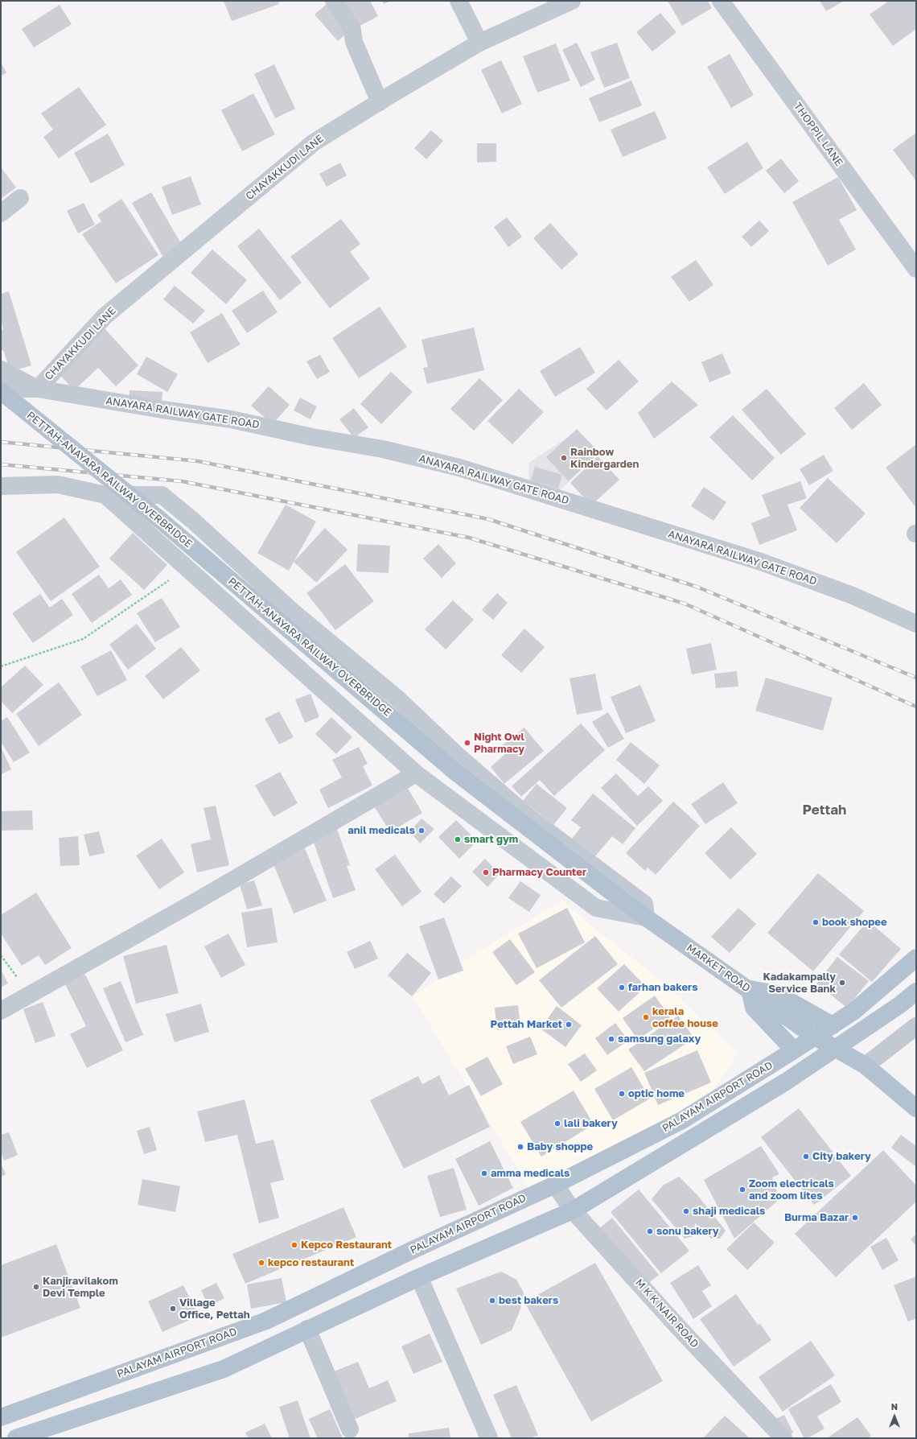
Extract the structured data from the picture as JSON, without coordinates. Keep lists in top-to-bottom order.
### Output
{
  "streets": {
    "main road": ["PETTAH-ANAYARA RAILWAY OVERBRIDGE", "MARKET ROAD", "PALAYAM AIRPORT ROAD"],
    "street": [
      "THOPPIL LANE",
      "CHAYAKKUDI LANE",
      "ANAYARA RAILWAY GATE ROAD",
      "M K K NAIR ROAD"
    ]
  },
  "crossings": [
    ["CHAYAKKUDI LANE", "ANAYARA RAILWAY GATE ROAD"],
    ["PETTAH-ANAYARA RAILWAY OVERBRIDGE", "MARKET ROAD"],
    ["MARKET ROAD", "PALAYAM AIRPORT ROAD"],
    ["PALAYAM AIRPORT ROAD", "M K K NAIR ROAD"]
  ],
  "districts": ["Pettah"],
  "places": [
    "Rainbow Kindergarden",
    "Night Owl Pharmacy",
    "anil medicals",
    "smart gym",
    "Pharmacy Counter",
    "book shopee",
    "Kadakampally Service Bank",
    "farhan bakers",
    "kerala coffee house",
    "Pettah Market",
    "samsung galaxy",
    "optic home",
    "lali bakery",
    "Baby shoppe",
    "City bakery",
    "amma medicals",
    "Zoom electricals and zoom lites",
    "shaji medicals",
    "Burma Bazar",
    "sonu bakery",
    "Kepco Restaurant",
    "kepco restaurant",
    "Kanjiravilakom Devi Temple",
    "best bakers",
    "Village Office, Pettah"
  ],
  "north": "top"
}
